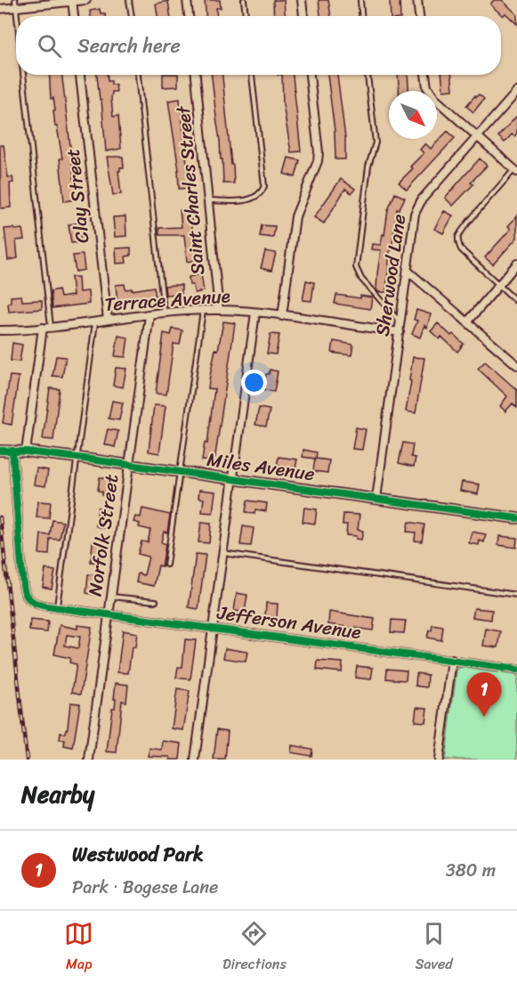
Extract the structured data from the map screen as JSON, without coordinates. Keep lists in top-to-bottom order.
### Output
{
  "streets": {
    "street": [
      "Saint Charles Street",
      "Clay Street",
      "Sherwood Lane",
      "Terrace Avenue",
      "Miles Avenue",
      "Norfolk Street",
      "Jefferson Avenue"
    ]
  },
  "crossings": [
    ["Saint Charles Street", "Terrace Avenue"],
    ["Clay Street", "Terrace Avenue"],
    ["Sherwood Lane", "Terrace Avenue"],
    ["Sherwood Lane", "Miles Avenue"],
    ["Terrace Avenue", "Norfolk Street"],
    ["Miles Avenue", "Norfolk Street"],
    ["Miles Avenue", "Jefferson Avenue"],
    ["Norfolk Street", "Jefferson Avenue"]
  ],
  "north": "bottom right",
  "page": {
    "search": "Search here",
    "pins": "1",
    "heading": "Nearby",
    "list": [
      {
        "mark": "1",
        "name": "Westwood Park",
        "note": "Park · Bogese Lane",
        "value": "380 m"
      }
    ],
    "nav": ["Map", "Directions", "Saved"]
  }
}
